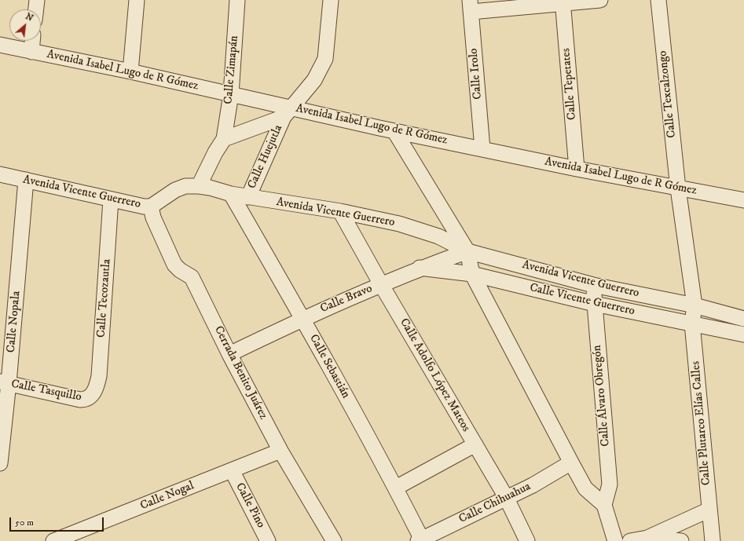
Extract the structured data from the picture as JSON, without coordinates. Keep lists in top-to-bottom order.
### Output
{
  "streets": {
    "street": [
      "Calle Zimapán",
      "Avenida Isabel Lugo de R Gómez",
      "Calle Irolo",
      "Calle Tepetates",
      "Calle Texcalzongo",
      "Calle Huejutla",
      "Avenida Vicente Guerrero",
      "Calle Tecozautla",
      "Calle Bravo",
      "Calle Vicente Guerrero",
      "Calle Nopala",
      "Calle Sebastián",
      "Cerrada Benito Juárez",
      "Calle Adolfo López Mateos",
      "Calle Tasquillo",
      "Calle Álvaro Obregón",
      "Calle Plutarco Elías Calles",
      "Calle Nogal",
      "Calle Chihuahua",
      "Calle Pino"
    ]
  },
  "crossings": [
    ["Calle Zimapán", "Avenida Isabel Lugo de R Gómez"],
    ["Calle Zimapán", "Calle Huejutla"],
    ["Avenida Isabel Lugo de R Gómez", "Calle Irolo"],
    ["Avenida Isabel Lugo de R Gómez", "Calle Tepetates"],
    ["Avenida Isabel Lugo de R Gómez", "Calle Texcalzongo"],
    ["Avenida Isabel Lugo de R Gómez", "Calle Huejutla"],
    ["Calle Texcalzongo", "Avenida Vicente Guerrero"],
    ["Calle Texcalzongo", "Calle Plutarco Elías Calles"],
    ["Calle Huejutla", "Avenida Vicente Guerrero"],
    ["Avenida Vicente Guerrero", "Calle Tecozautla"],
    ["Avenida Vicente Guerrero", "Calle Bravo"],
    ["Avenida Vicente Guerrero", "Calle Nopala"],
    ["Avenida Vicente Guerrero", "Calle Sebastián"],
    ["Avenida Vicente Guerrero", "Cerrada Benito Juárez"],
    ["Avenida Vicente Guerrero", "Calle Adolfo López Mateos"],
    ["Avenida Vicente Guerrero", "Calle Álvaro Obregón"],
    ["Avenida Vicente Guerrero", "Calle Plutarco Elías Calles"],
    ["Calle Tecozautla", "Calle Tasquillo"],
    ["Calle Bravo", "Calle Vicente Guerrero"],
    ["Calle Bravo", "Calle Sebastián"],
    ["Calle Bravo", "Cerrada Benito Juárez"],
    ["Calle Bravo", "Calle Adolfo López Mateos"],
    ["Calle Vicente Guerrero", "Calle Álvaro Obregón"],
    ["Calle Vicente Guerrero", "Calle Plutarco Elías Calles"],
    ["Calle Nopala", "Calle Tasquillo"],
    ["Calle Sebastián", "Calle Chihuahua"],
    ["Cerrada Benito Juárez", "Calle Nogal"],
    ["Calle Adolfo López Mateos", "Calle Chihuahua"],
    ["Calle Nogal", "Calle Pino"]
  ],
  "scale_bar": "50 m",
  "north": "top right"
}
